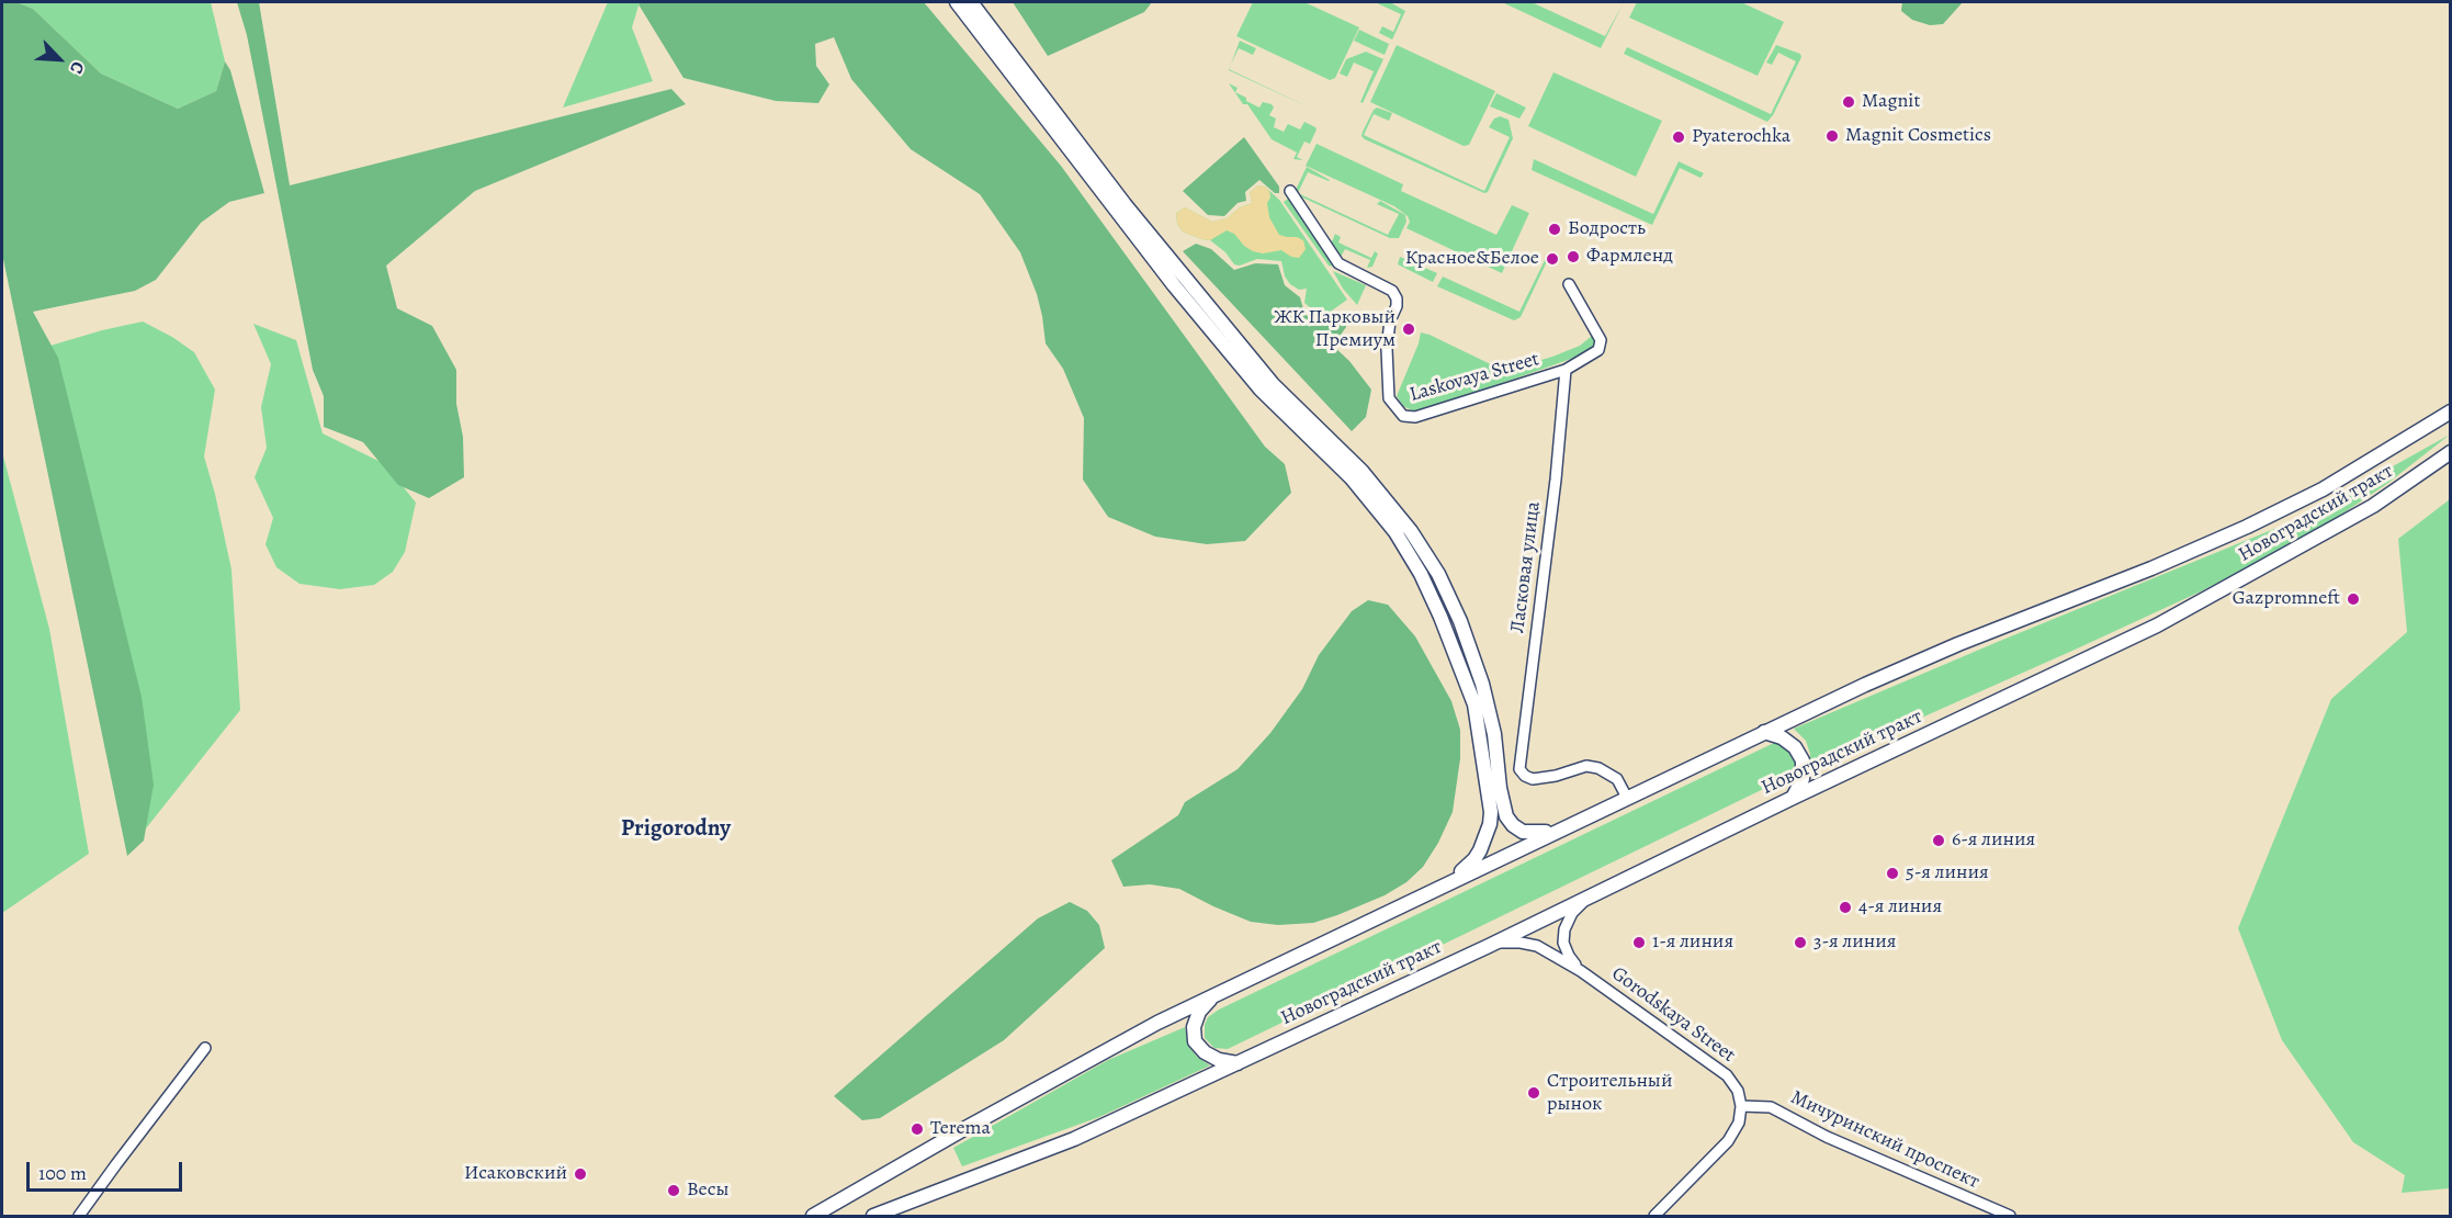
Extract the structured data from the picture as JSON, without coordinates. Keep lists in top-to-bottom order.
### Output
{
  "streets": {
    "main road": ["Новоградский тракт"],
    "street": [
      "Laskovaya Street",
      "Ласковая улица",
      "Gorodskaya Street",
      "Мичуринский проспект"
    ]
  },
  "crossings": [
    ["Laskovaya Street", "Ласковая улица"],
    ["Gorodskaya Street", "Мичуринский проспект"]
  ],
  "districts": ["Prigorodny"],
  "places": [
    "Magnit",
    "Magnit Cosmetics",
    "Pyaterochka",
    "Бодрость",
    "Фармленд",
    "Красное&Белое",
    "ЖК Парковый Премиум",
    "Gazpromneft",
    "6-я линия",
    "5-я линия",
    "4-я линия",
    "1-я линия",
    "3-я линия",
    "Строительный рынок",
    "Terema",
    "Исаковский",
    "Весы"
  ],
  "scale_bar": "100 m",
  "north": "bottom right"
}
